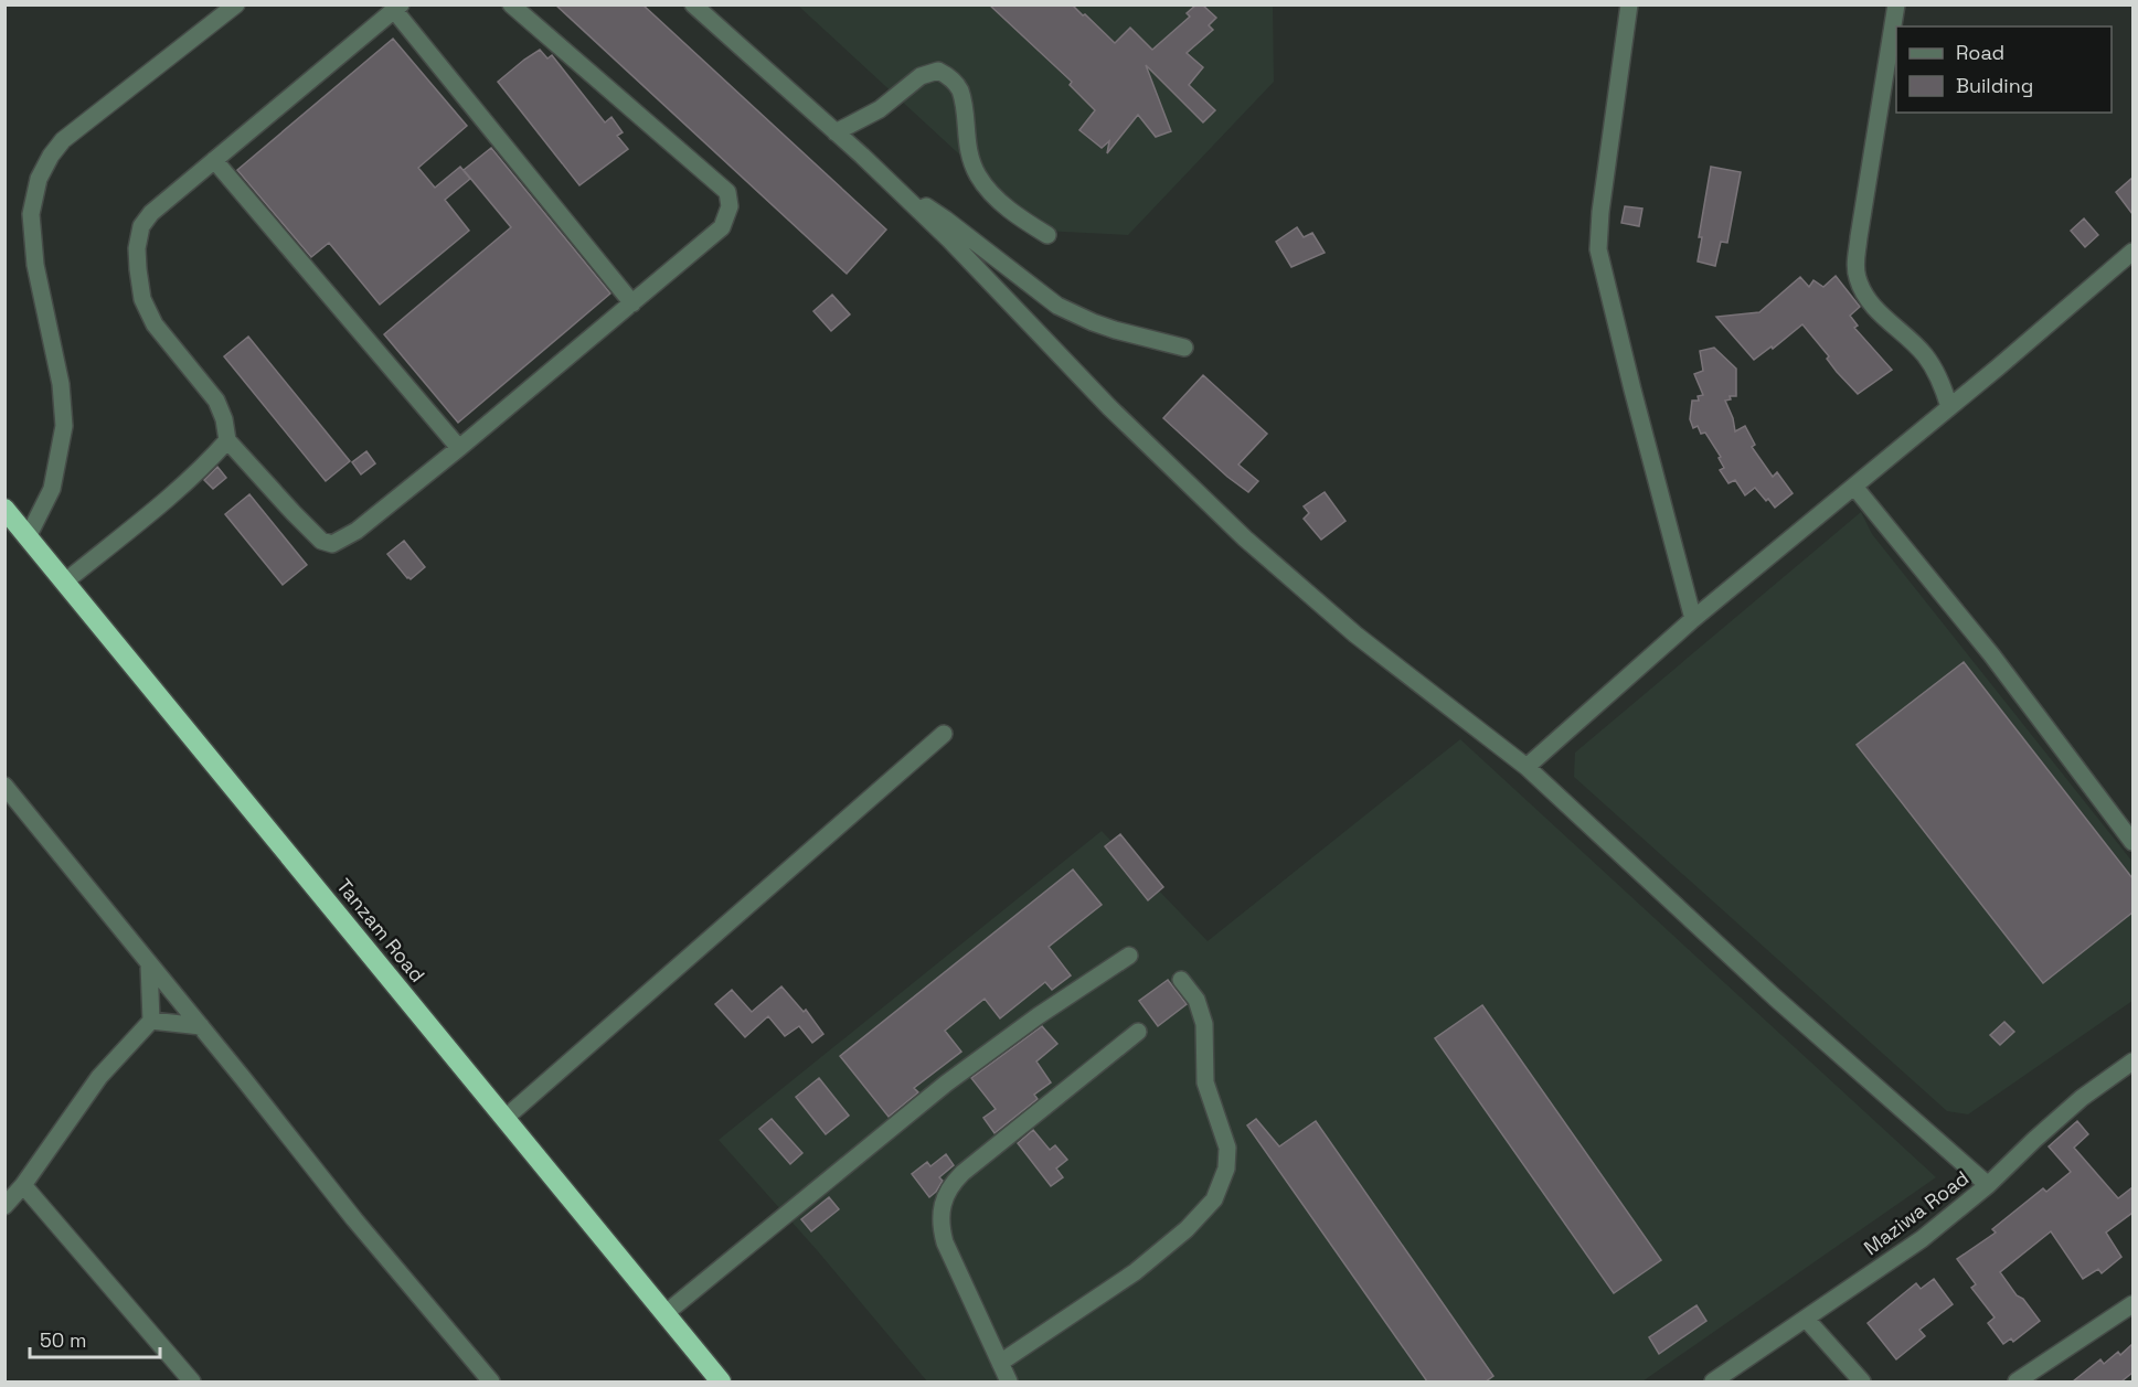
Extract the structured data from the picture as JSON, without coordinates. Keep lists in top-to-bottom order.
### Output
{
  "streets": {
    "highway": ["Tanzam Road"],
    "street": ["Maziwa Road"]
  },
  "legend": ["Road", "Building"],
  "scale_bar": "50 m"
}
